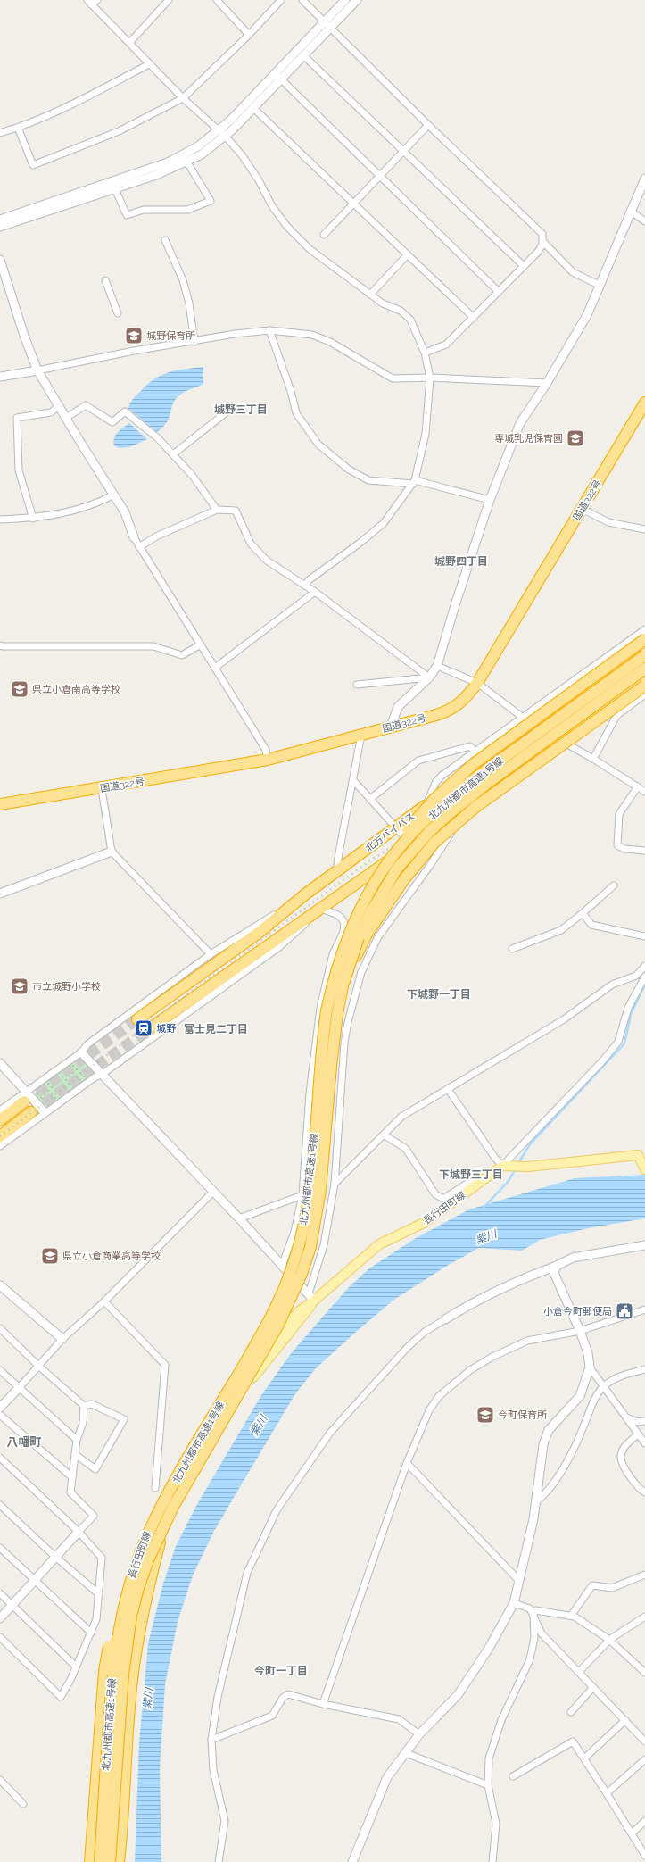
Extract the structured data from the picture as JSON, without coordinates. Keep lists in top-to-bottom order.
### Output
{
  "streets": {
    "highway": ["国道322号", "北九州都市高速1号線", "北方バイパス"],
    "main road": ["長行田町線"]
  },
  "crossings": [
    ["北九州都市高速1号線", "長行田町線"]
  ],
  "districts": [
    "城野三丁目",
    "城野四丁目",
    "下城野一丁目",
    "富士見二丁目",
    "下城野三丁目",
    "八幡町",
    "今町一丁目"
  ],
  "water": ["紫川"],
  "places": {
    "school or university": [
      "城野保育所",
      "専城乳児保育園",
      "県立小倉南高等学校",
      "市立城野小学校",
      "県立小倉商業高等学校",
      "今町保育所"
    ],
    "station": ["城野"],
    "public building": ["小倉今町郵便局"]
  }
}
